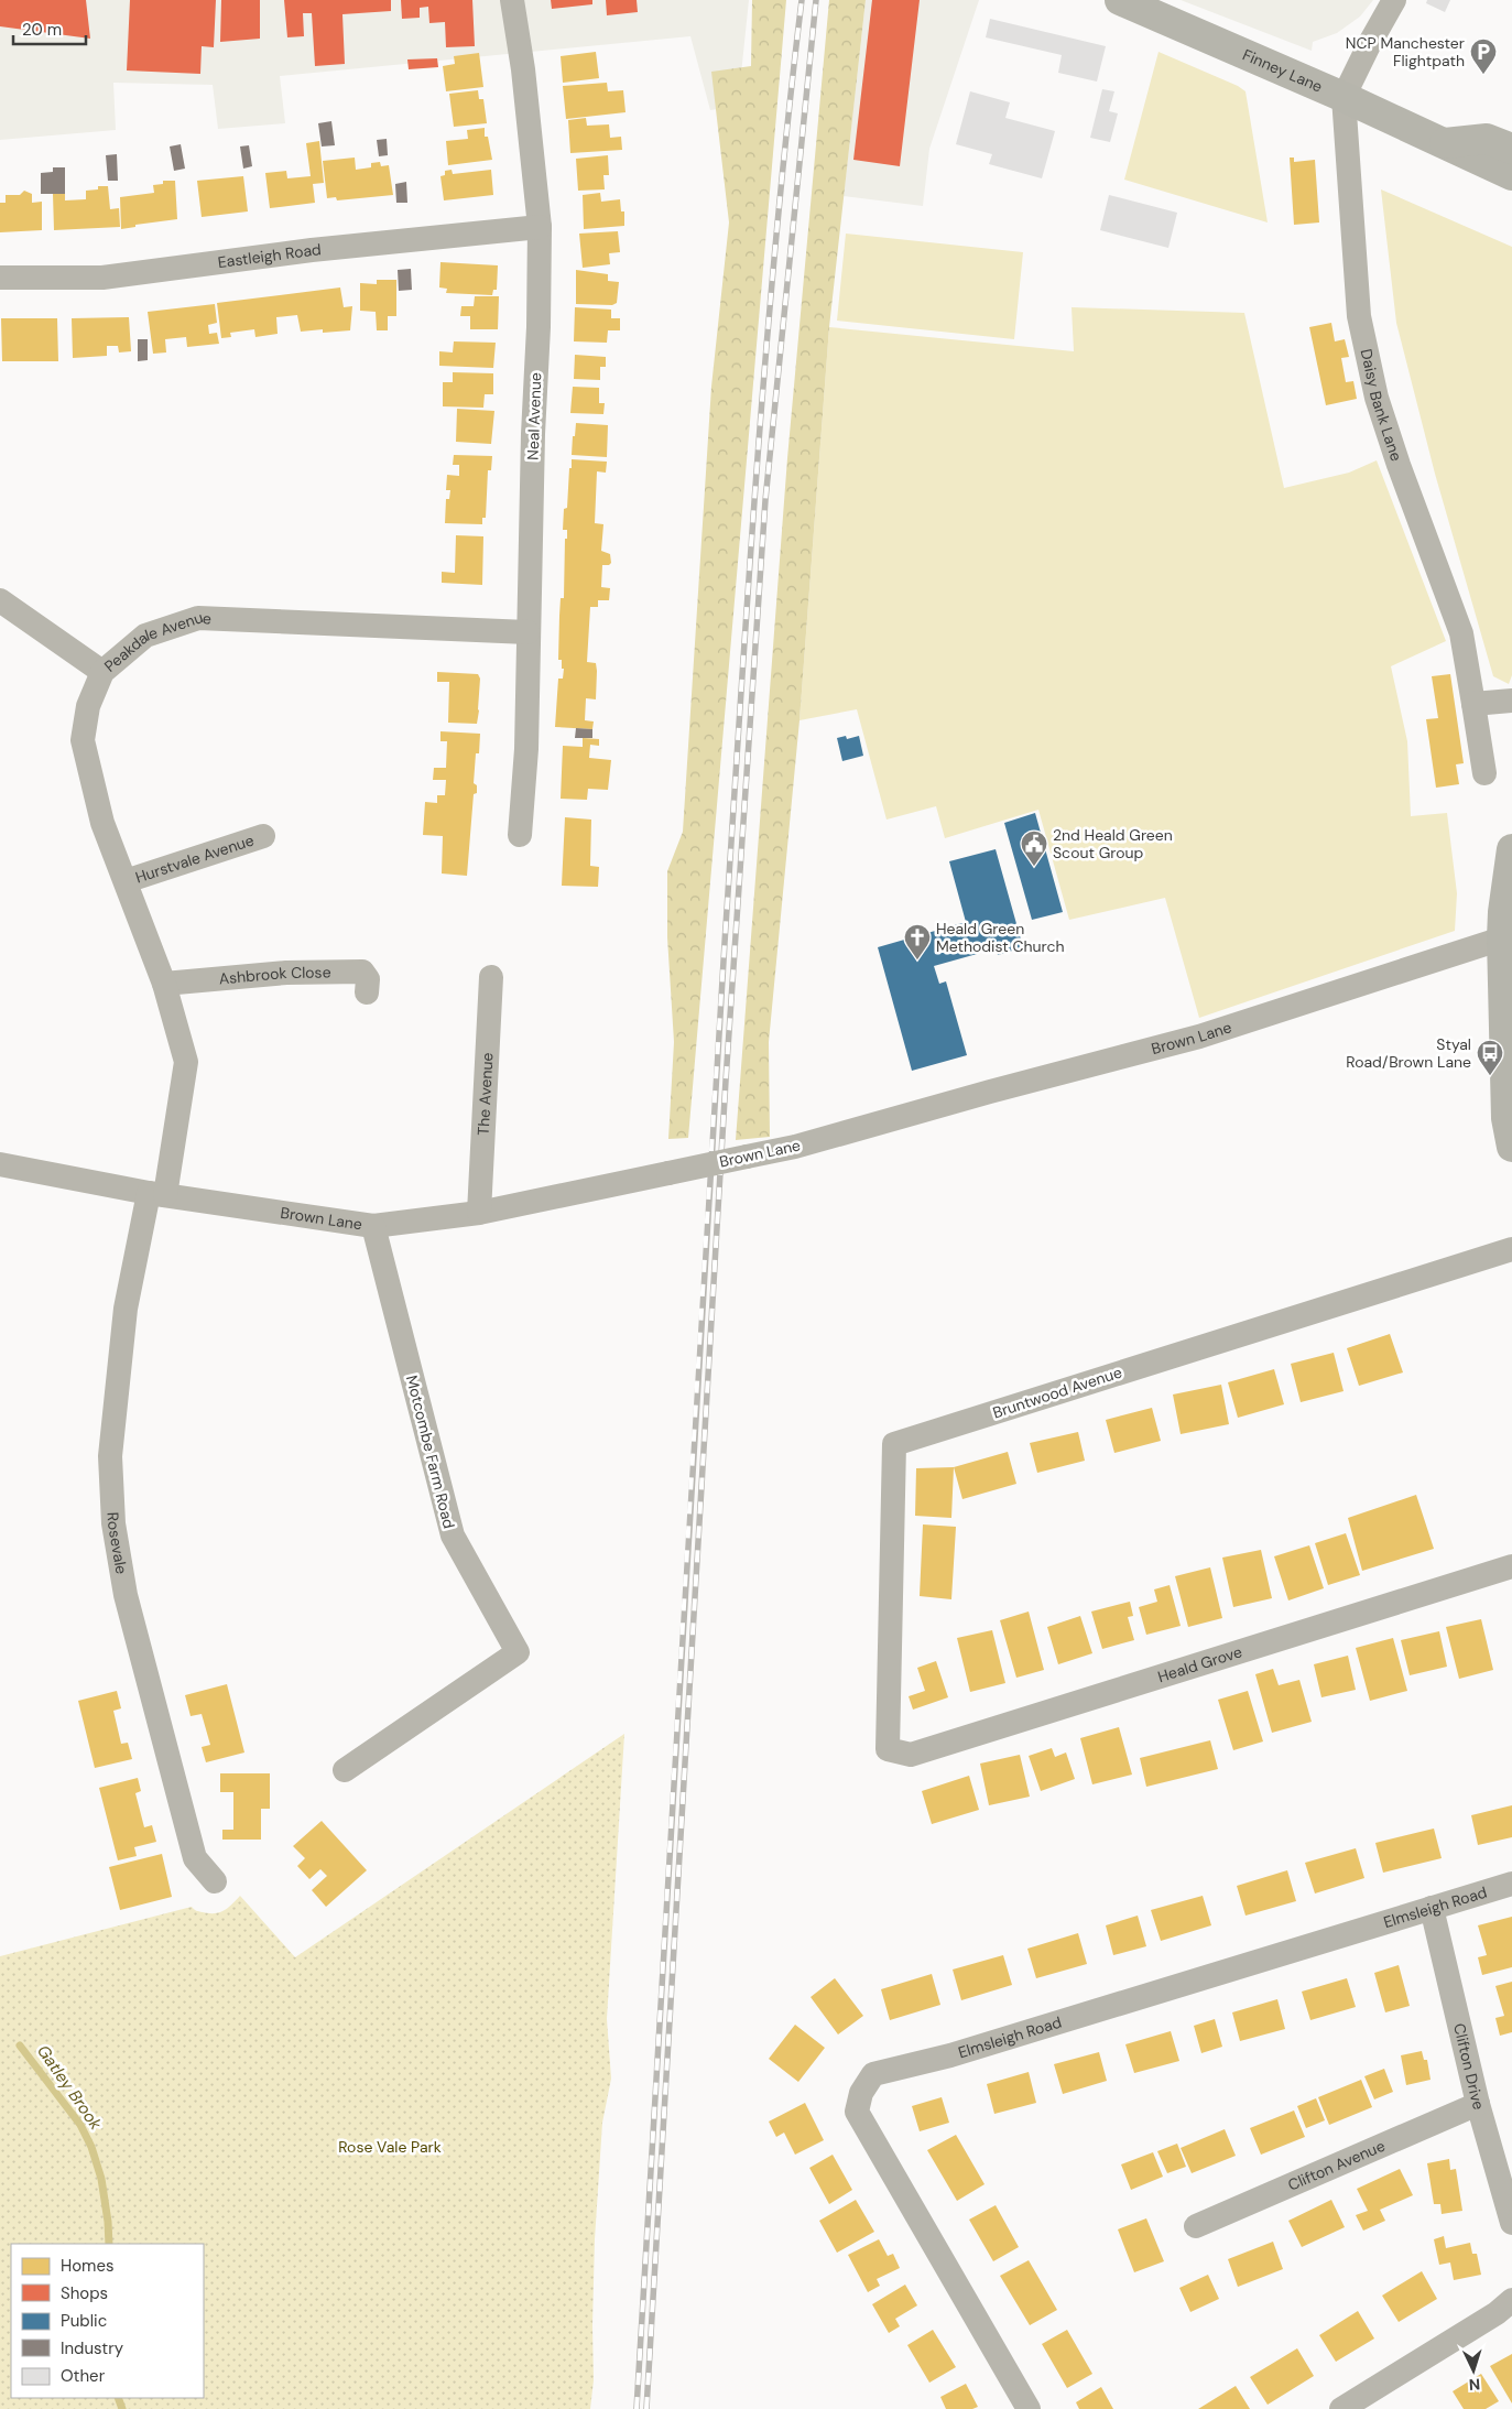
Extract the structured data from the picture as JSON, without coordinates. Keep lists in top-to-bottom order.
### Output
{
  "streets": {
    "street": [
      "Finney Lane",
      "Eastleigh Road",
      "Daisy Bank Lane",
      "Neal Avenue",
      "Peakdale Avenue",
      "Hurstvale Avenue",
      "Ashbrook Close",
      "Brown Lane",
      "The Avenue",
      "Bruntwood Avenue",
      "Motcombe Farm Road",
      "Rosevale",
      "Heald Grove",
      "Elmsleigh Road",
      "Clifton Drive",
      "Clifton Avenue"
    ]
  },
  "crossings": [
    ["Finney Lane", "Daisy Bank Lane"],
    ["Eastleigh Road", "Neal Avenue"],
    ["Neal Avenue", "Peakdale Avenue"],
    ["Peakdale Avenue", "Hurstvale Avenue"],
    ["Peakdale Avenue", "Ashbrook Close"],
    ["Peakdale Avenue", "Brown Lane"],
    ["Peakdale Avenue", "Rosevale"],
    ["Brown Lane", "The Avenue"],
    ["Brown Lane", "Motcombe Farm Road"],
    ["Brown Lane", "Rosevale"],
    ["Bruntwood Avenue", "Heald Grove"],
    ["Elmsleigh Road", "Clifton Drive"],
    ["Clifton Drive", "Clifton Avenue"]
  ],
  "water": ["Gatley Brook"],
  "parks": ["Rose Vale Park"],
  "places": {
    "parking": ["NCP Manchester Flightpath"],
    "public building": ["2nd Heald Green Scout Group"],
    "church": ["Heald Green Methodist Church"],
    "bus stop": ["Styal Road/Brown Lane"]
  },
  "legend": [
    "Homes",
    "Shops",
    "Public",
    "Industry",
    "Other"
  ],
  "scale_bar": "20 m",
  "north": "bottom"
}
